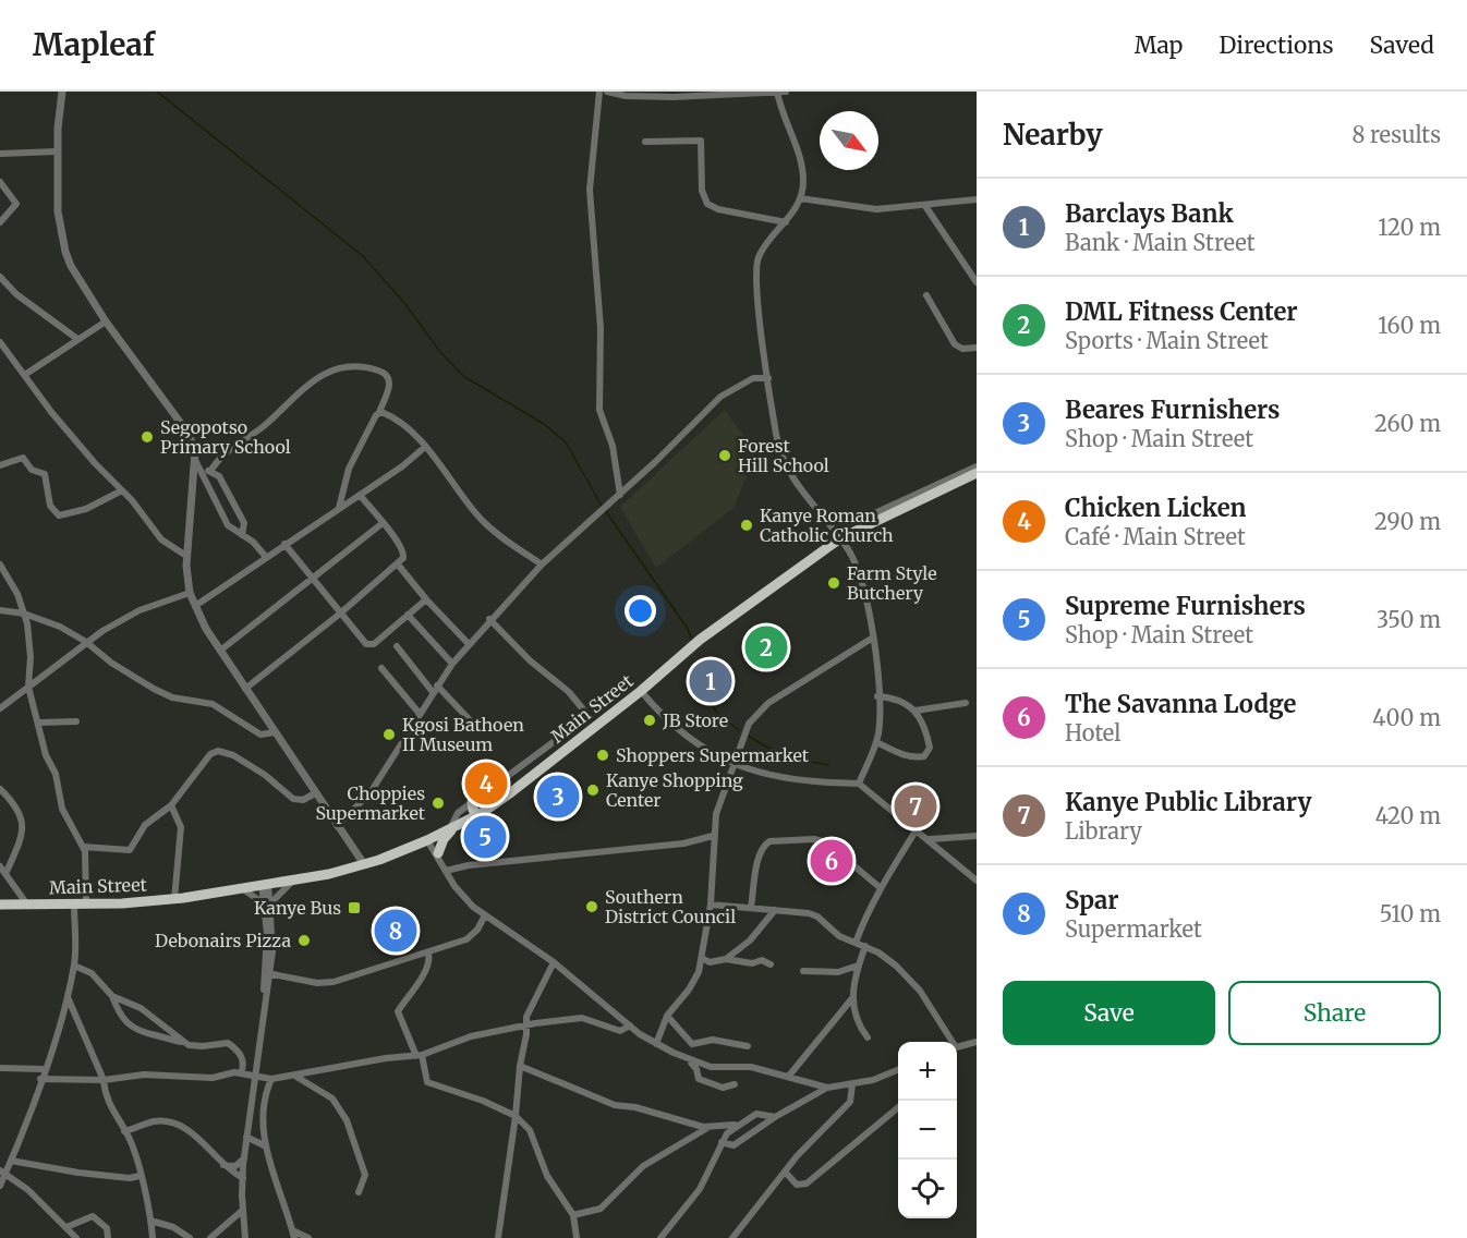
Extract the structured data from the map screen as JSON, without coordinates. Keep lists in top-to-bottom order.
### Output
{
  "streets": {
    "highway": ["Main Street"]
  },
  "places": {
    "other": [
      "Segopotso Primary School",
      "Forest Hill School",
      "Kanye Roman Catholic Church",
      "Farm Style Butchery",
      "JB Store",
      "Kgosi Bathoen II Museum",
      "Shoppers Supermarket",
      "Kanye Shopping Center",
      "Choppies Supermarket",
      "Southern District Council",
      "Debonairs Pizza"
    ],
    "transit": ["Kanye Bus"]
  },
  "north": "bottom right",
  "page": {
    "header": "Mapleaf",
    "nav": ["Map", "Directions", "Saved"],
    "heading": ["Nearby", "8 results"],
    "list": [
      {
        "mark": "1",
        "name": "Barclays Bank",
        "note": "Bank · Main Street",
        "value": "120 m"
      },
      {
        "mark": "2",
        "name": "DML Fitness Center",
        "note": "Sports · Main Street",
        "value": "160 m"
      },
      {
        "mark": "3",
        "name": "Beares Furnishers",
        "note": "Shop · Main Street",
        "value": "260 m"
      },
      {
        "mark": "4",
        "name": "Chicken Licken",
        "note": "Café · Main Street",
        "value": "290 m"
      },
      {
        "mark": "5",
        "name": "Supreme Furnishers",
        "note": "Shop · Main Street",
        "value": "350 m"
      },
      {
        "mark": "6",
        "name": "The Savanna Lodge",
        "note": "Hotel",
        "value": "400 m"
      },
      {
        "mark": "7",
        "name": "Kanye Public Library",
        "note": "Library",
        "value": "420 m"
      },
      {
        "mark": "8",
        "name": "Spar",
        "note": "Supermarket",
        "value": "510 m"
      }
    ],
    "pins": [
      "2",
      "1",
      "4",
      "3",
      "7",
      "5",
      "6",
      "8"
    ],
    "buttons": ["Save", "Share"],
    "map_buttons": ["+", "−"]
  }
}
